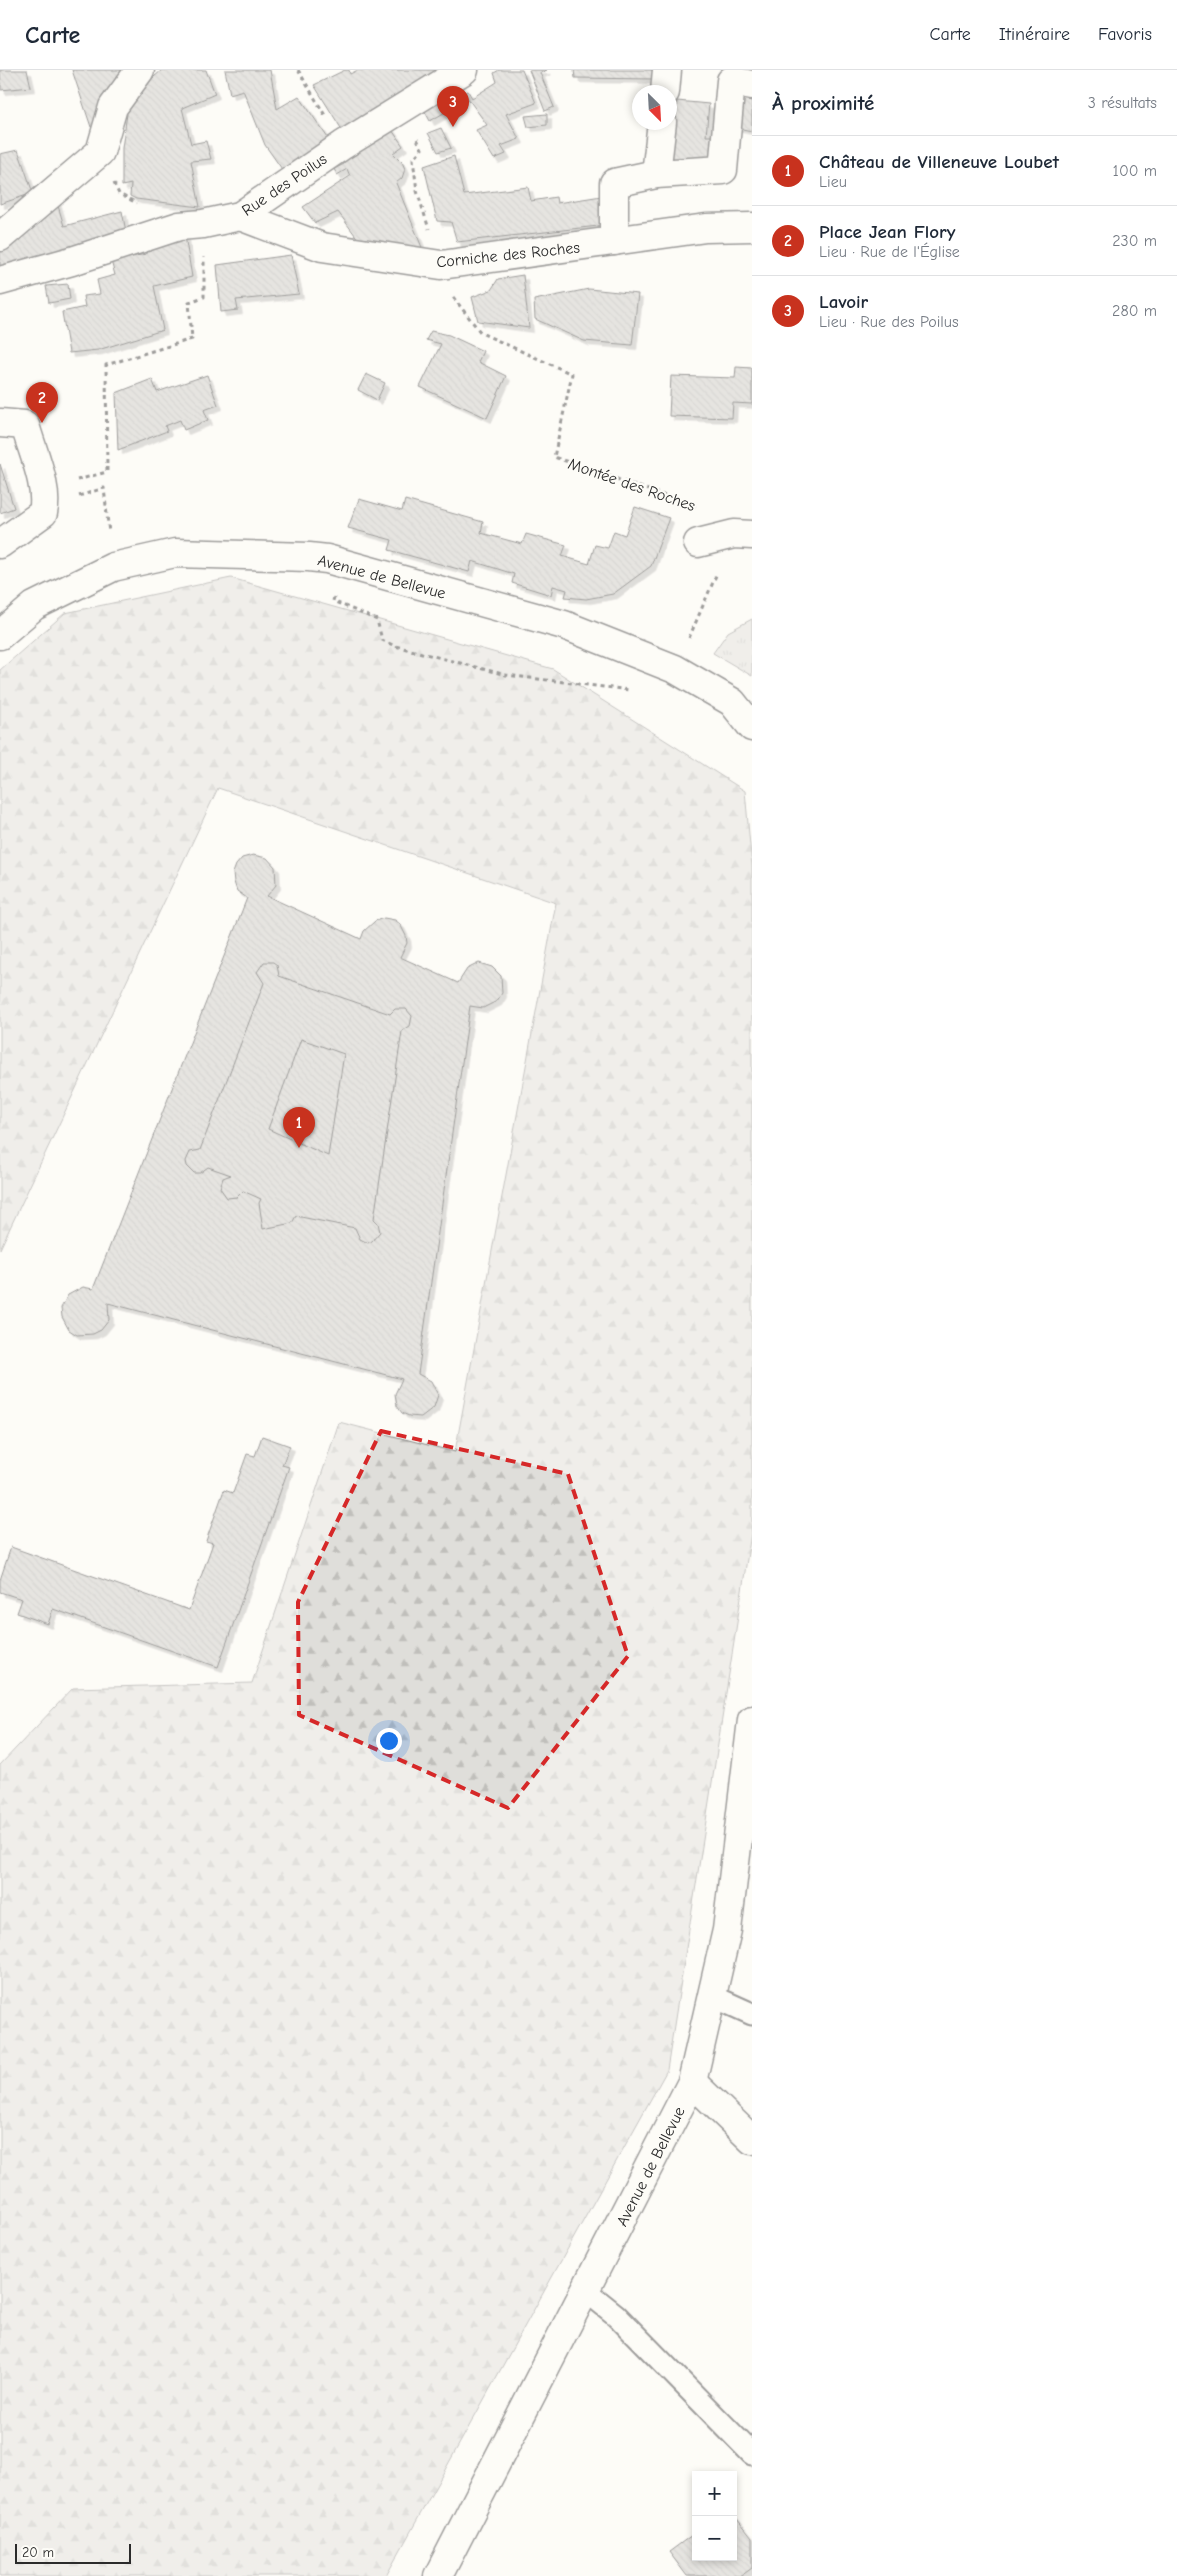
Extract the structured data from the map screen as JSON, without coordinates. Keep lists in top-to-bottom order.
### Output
{
  "streets": {
    "street": ["Rue des Poilus", "Corniche des Roches", "Avenue de Bellevue"],
    "path": ["Montée des Roches"]
  },
  "crossings": [
    ["Rue des Poilus", "Corniche des Roches"],
    ["Corniche des Roches", "Montée des Roches"]
  ],
  "scale_bar": "20 m",
  "north": "bottom right",
  "page": {
    "header": "Carte",
    "nav": ["Carte", "Itinéraire", "Favoris"],
    "heading": ["À proximité", "3 résultats"],
    "pins": ["3", "2", "1"],
    "list": [
      {
        "mark": "1",
        "name": "Château de Villeneuve Loubet",
        "note": "Lieu",
        "value": "100 m"
      },
      {
        "mark": "2",
        "name": "Place Jean Flory",
        "note": "Lieu · Rue de l'Église",
        "value": "230 m"
      },
      {
        "mark": "3",
        "name": "Lavoir",
        "note": "Lieu · Rue des Poilus",
        "value": "280 m"
      }
    ],
    "map_buttons": ["+", "−"],
    "scale": "20 m"
  }
}
